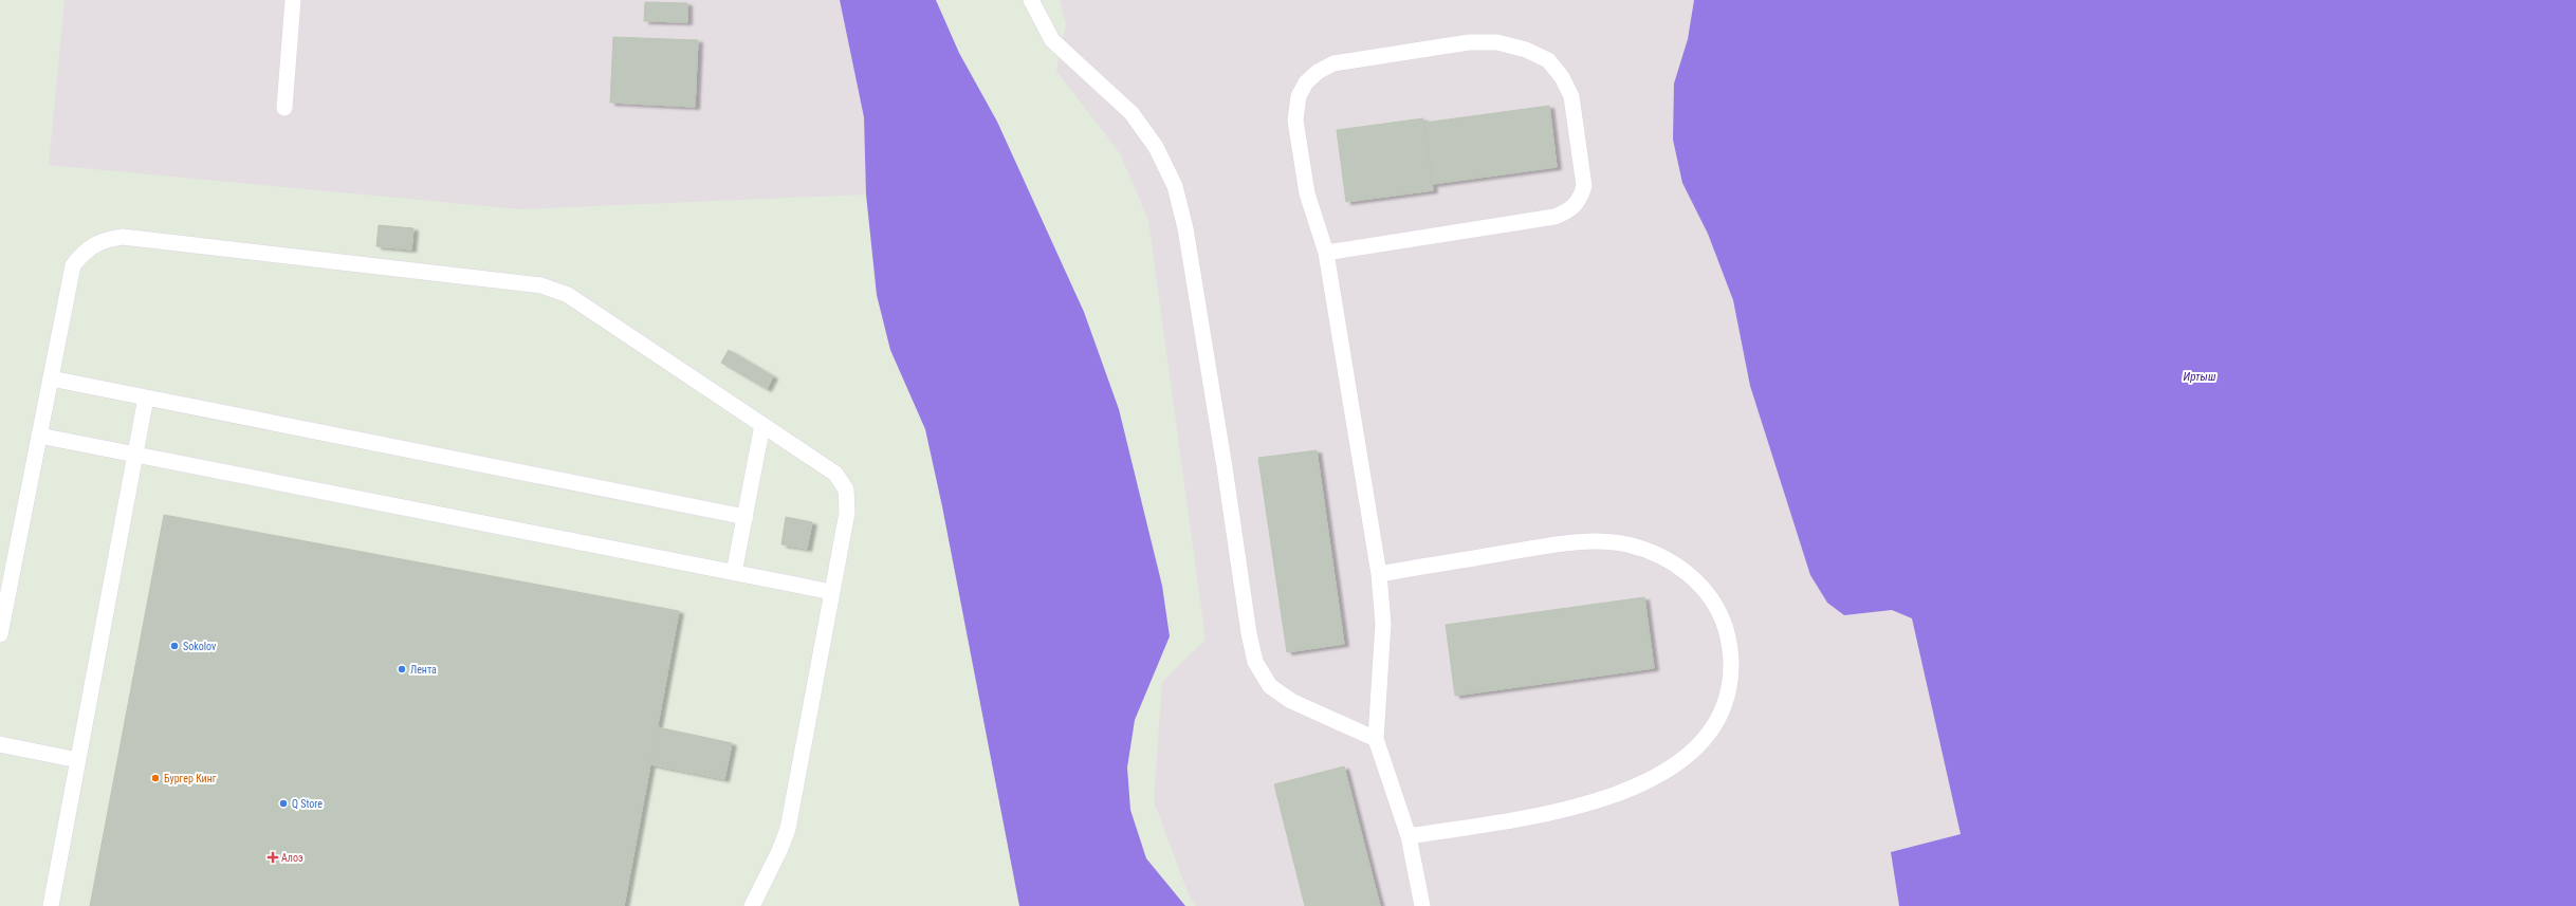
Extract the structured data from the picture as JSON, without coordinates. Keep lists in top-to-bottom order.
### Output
{
  "water": ["Иртыш"],
  "places": {
    "other": [
      "Sokolov",
      "Лента",
      "Бургер Кинг",
      "Q Store"
    ],
    "health": ["Алоэ"]
  }
}
